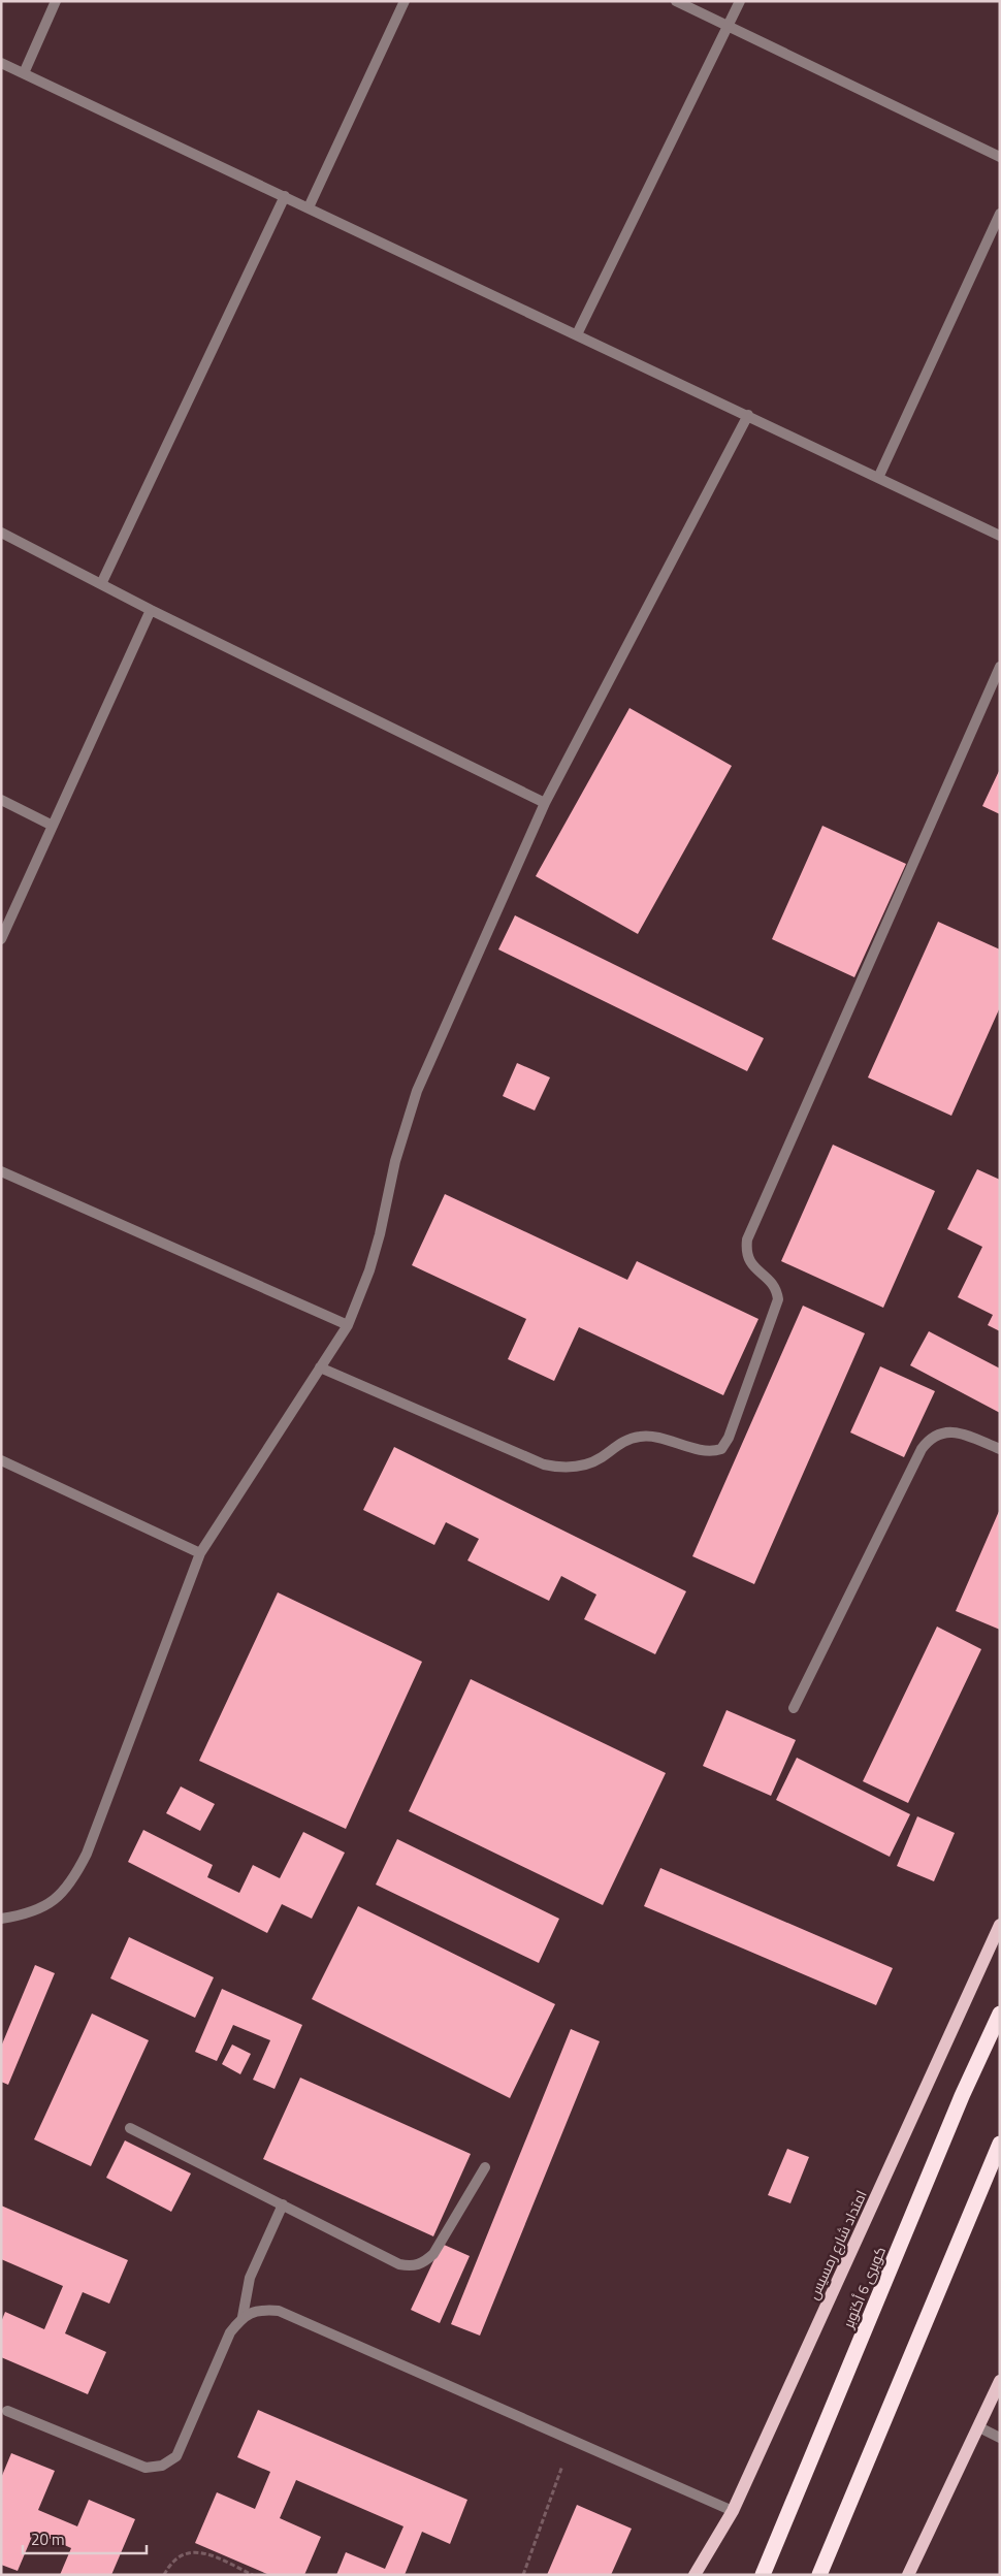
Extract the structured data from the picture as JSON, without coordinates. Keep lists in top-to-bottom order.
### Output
{
  "streets": {
    "highway": ["كوبرى 6 أكتوبر"],
    "main road": ["امتداد شارع رمسيس"]
  },
  "scale_bar": "20 m"
}
